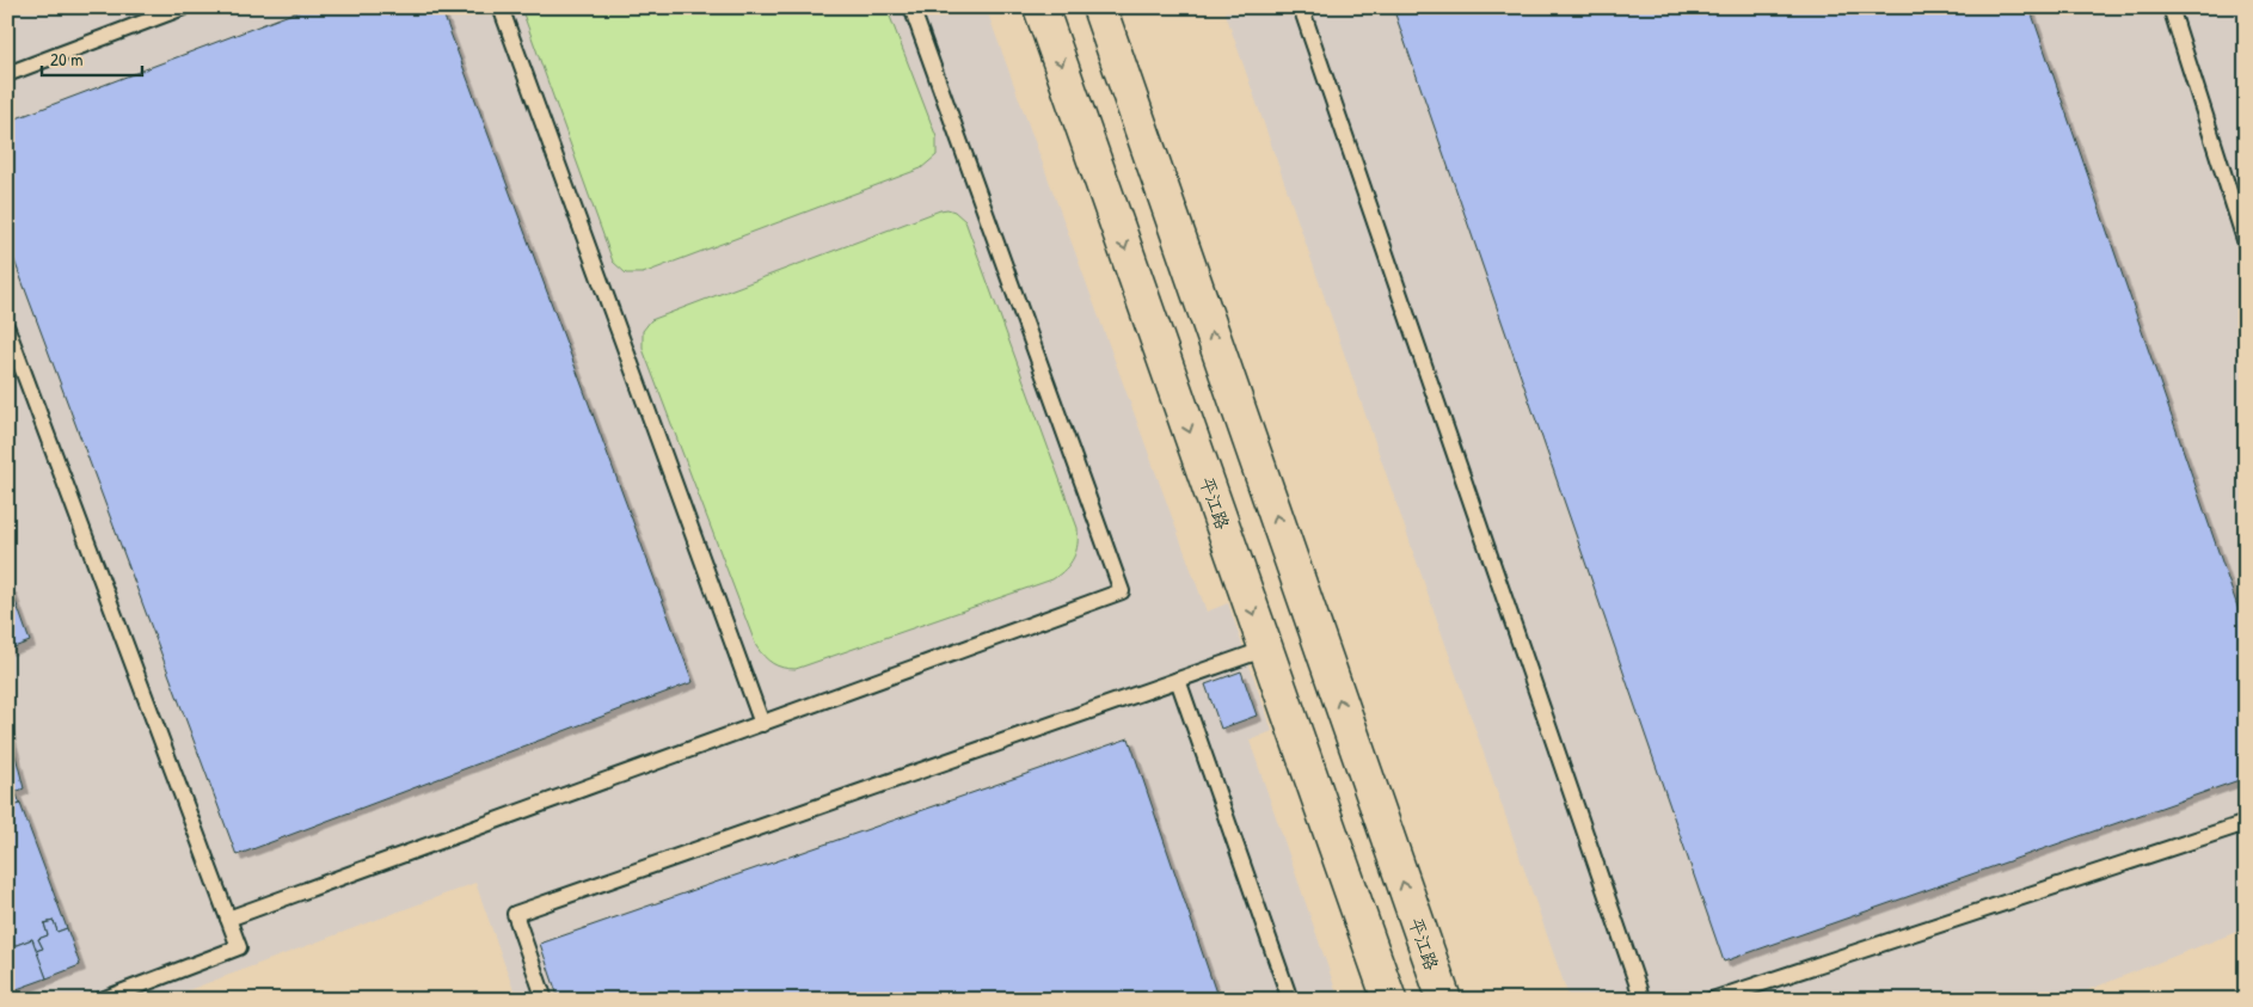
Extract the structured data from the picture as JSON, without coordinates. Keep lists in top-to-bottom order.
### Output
{
  "streets": {
    "street": ["平江路"]
  },
  "scale_bar": "20 m"
}
